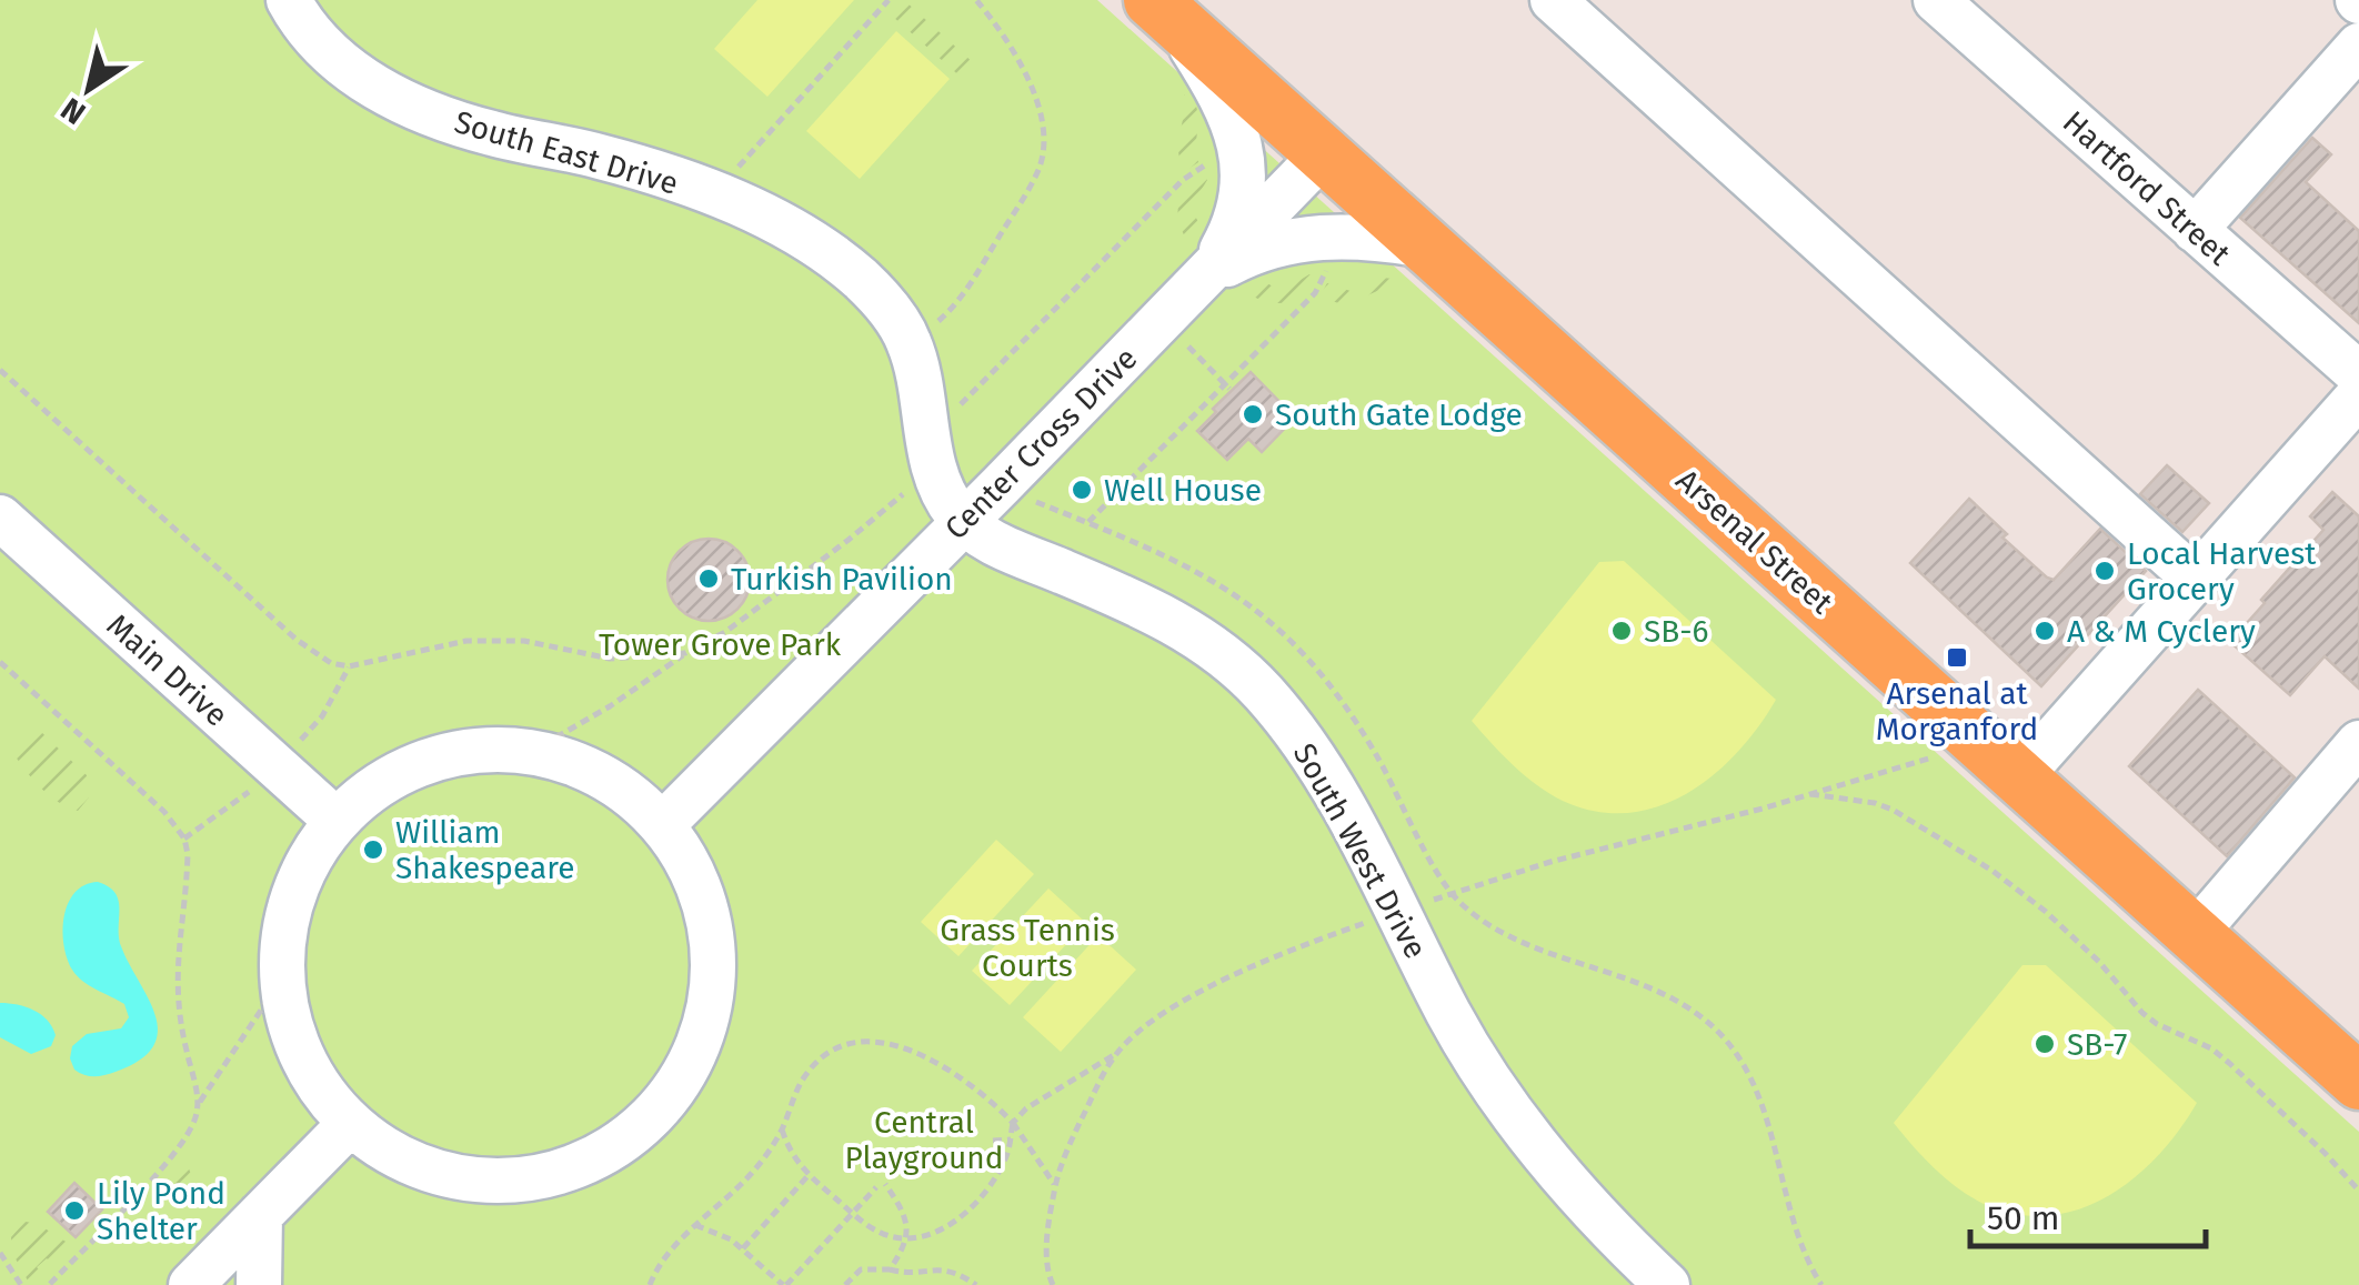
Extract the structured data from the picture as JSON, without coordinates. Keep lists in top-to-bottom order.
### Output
{
  "streets": {
    "main road": ["Arsenal Street"],
    "street": [
      "South East Drive",
      "Hartford Street",
      "Center Cross Drive",
      "Main Drive",
      "South West Drive"
    ]
  },
  "crossings": [
    ["South East Drive", "Center Cross Drive"],
    ["South East Drive", "South West Drive"],
    ["Center Cross Drive", "Arsenal Street"],
    ["Center Cross Drive", "South West Drive"]
  ],
  "parks": ["Tower Grove Park", "Grass Tennis Courts", "Central Playground"],
  "places": {
    "other": [
      "South Gate Lodge",
      "Well House",
      "Local Harvest Grocery",
      "Turkish Pavilion",
      "SB-6",
      "A & M Cyclery",
      "William Shakespeare",
      "SB-7",
      "Lily Pond Shelter"
    ],
    "transit": ["Arsenal at Morganford"]
  },
  "scale_bar": "50 m",
  "north": "bottom left"
}
